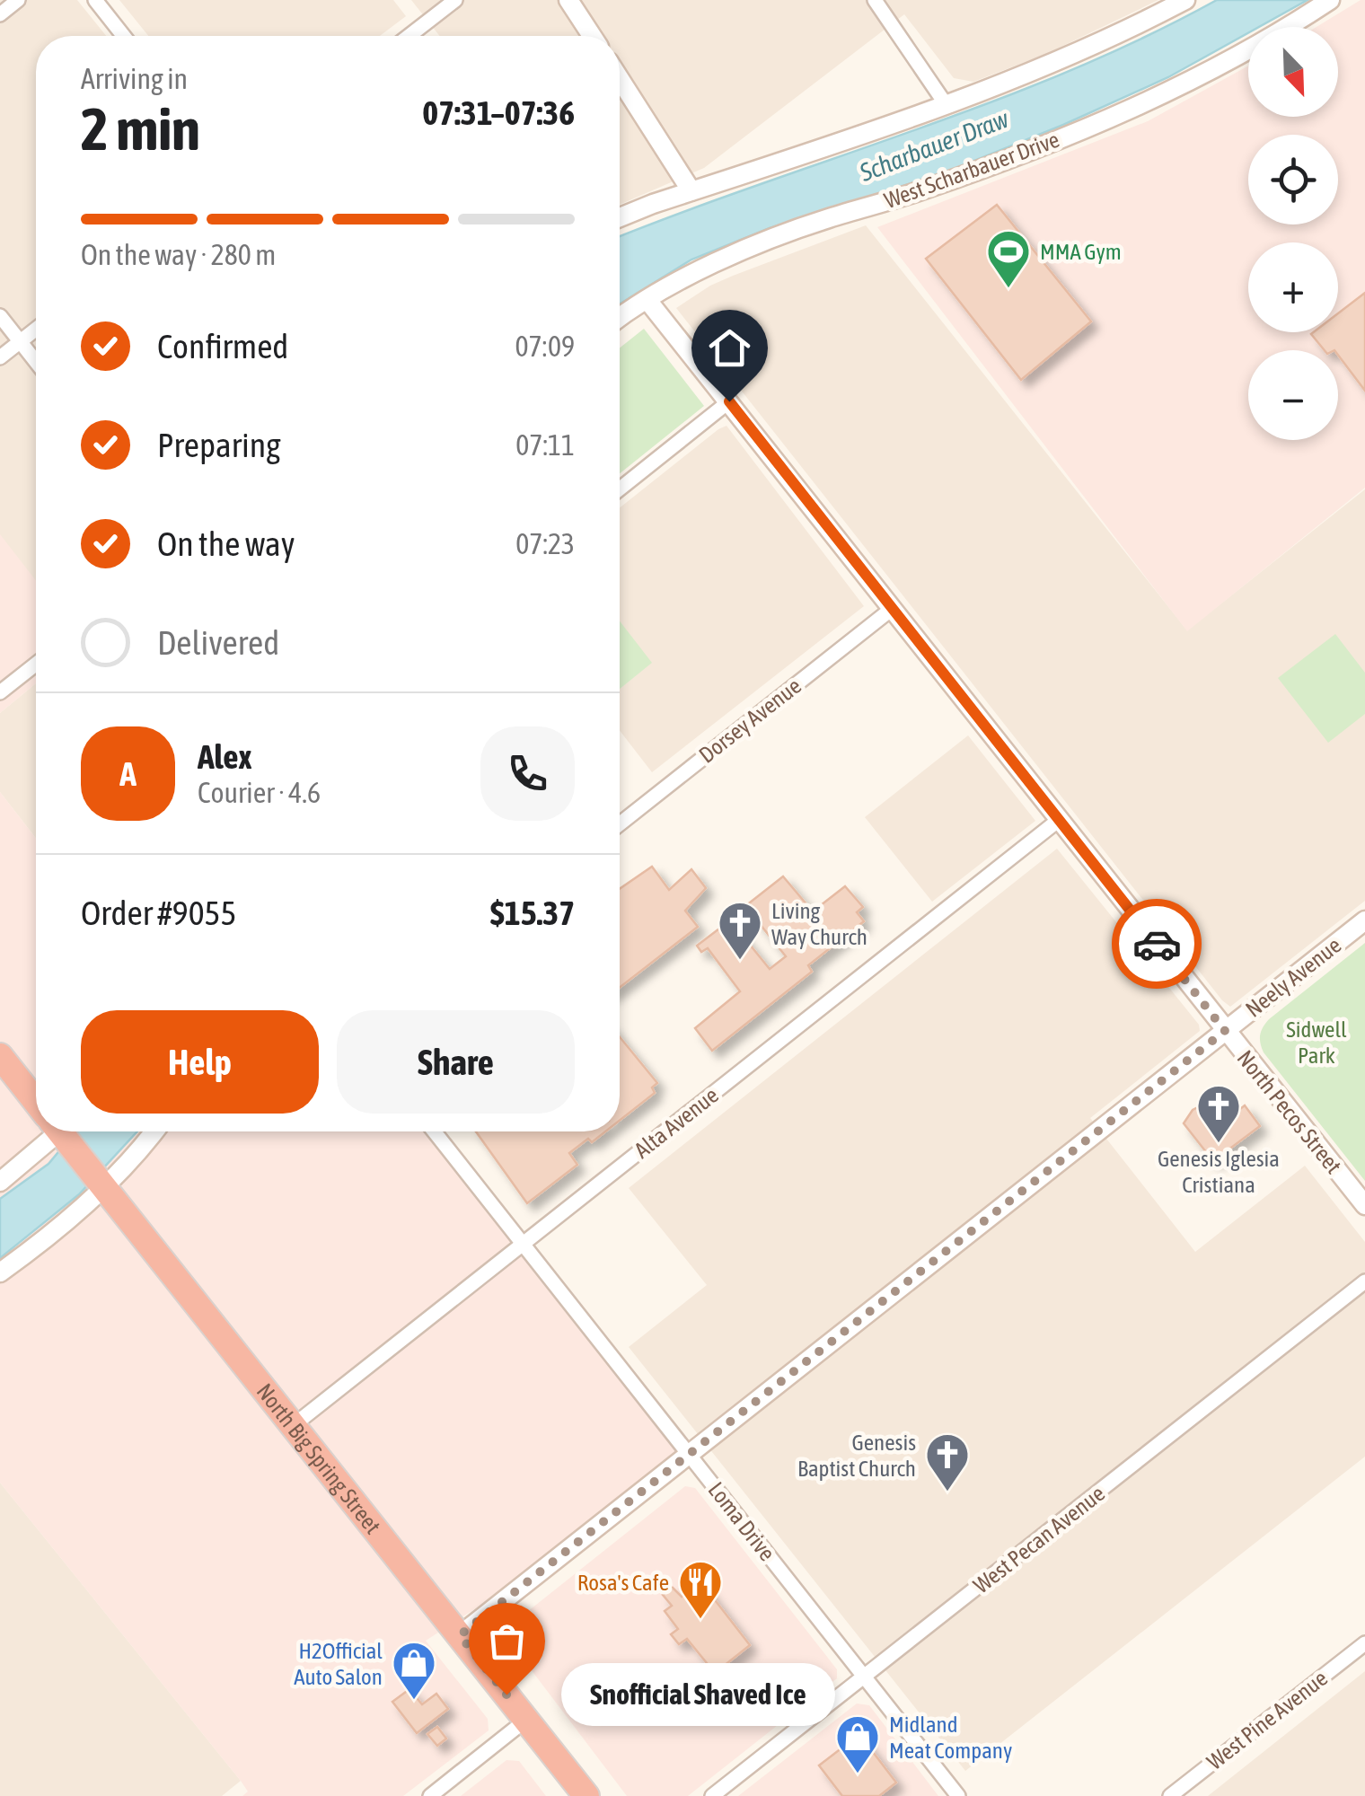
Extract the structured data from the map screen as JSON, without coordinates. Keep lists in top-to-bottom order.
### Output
{
  "streets": {
    "highway": ["North Big Spring Street"],
    "street": [
      "West Scharbauer Drive",
      "Dorsey Avenue",
      "Neely Avenue",
      "North Pecos Street",
      "Alta Avenue",
      "Loma Drive",
      "West Pecan Avenue",
      "West Pine Avenue"
    ]
  },
  "crossings": [
    ["West Scharbauer Drive", "North Pecos Street"],
    ["Dorsey Avenue", "North Pecos Street"],
    ["Neely Avenue", "North Pecos Street"],
    ["Neely Avenue", "North Big Spring Street"],
    ["Neely Avenue", "Loma Drive"],
    ["North Pecos Street", "Alta Avenue"],
    ["Alta Avenue", "North Big Spring Street"],
    ["Alta Avenue", "Loma Drive"],
    ["Loma Drive", "West Pecan Avenue"]
  ],
  "water": ["Scharbauer Draw"],
  "parks": ["Sidwell Park"],
  "places": {
    "sports": ["MMA Gym"],
    "church": ["Living Way Church", "Genesis Iglesia Cristiana", "Genesis Baptist Church"],
    "restaurant": ["Rosa's Cafe"],
    "other": ["Snofficial Shaved Ice"],
    "shop": ["H2Official Auto Salon", "Midland Meat Company"]
  },
  "north": "bottom right",
  "page": {
    "map_buttons": ["+", "−"],
    "heading": ["2 min", "Arriving in", "07:31–07:36"],
    "panel": [
      "Alex",
      "Courier · 4.6",
      "Order #9055",
      "$15.37"
    ],
    "bar": "On the way · 280 m",
    "list": [
      ["Confirmed", "07:09"],
      ["Preparing", "07:11"],
      ["On the way", "07:23"],
      "Delivered"
    ],
    "round": "A",
    "buttons": ["Help", "Share"],
    "bubble": "Snofficial Shaved Ice"
  }
}
